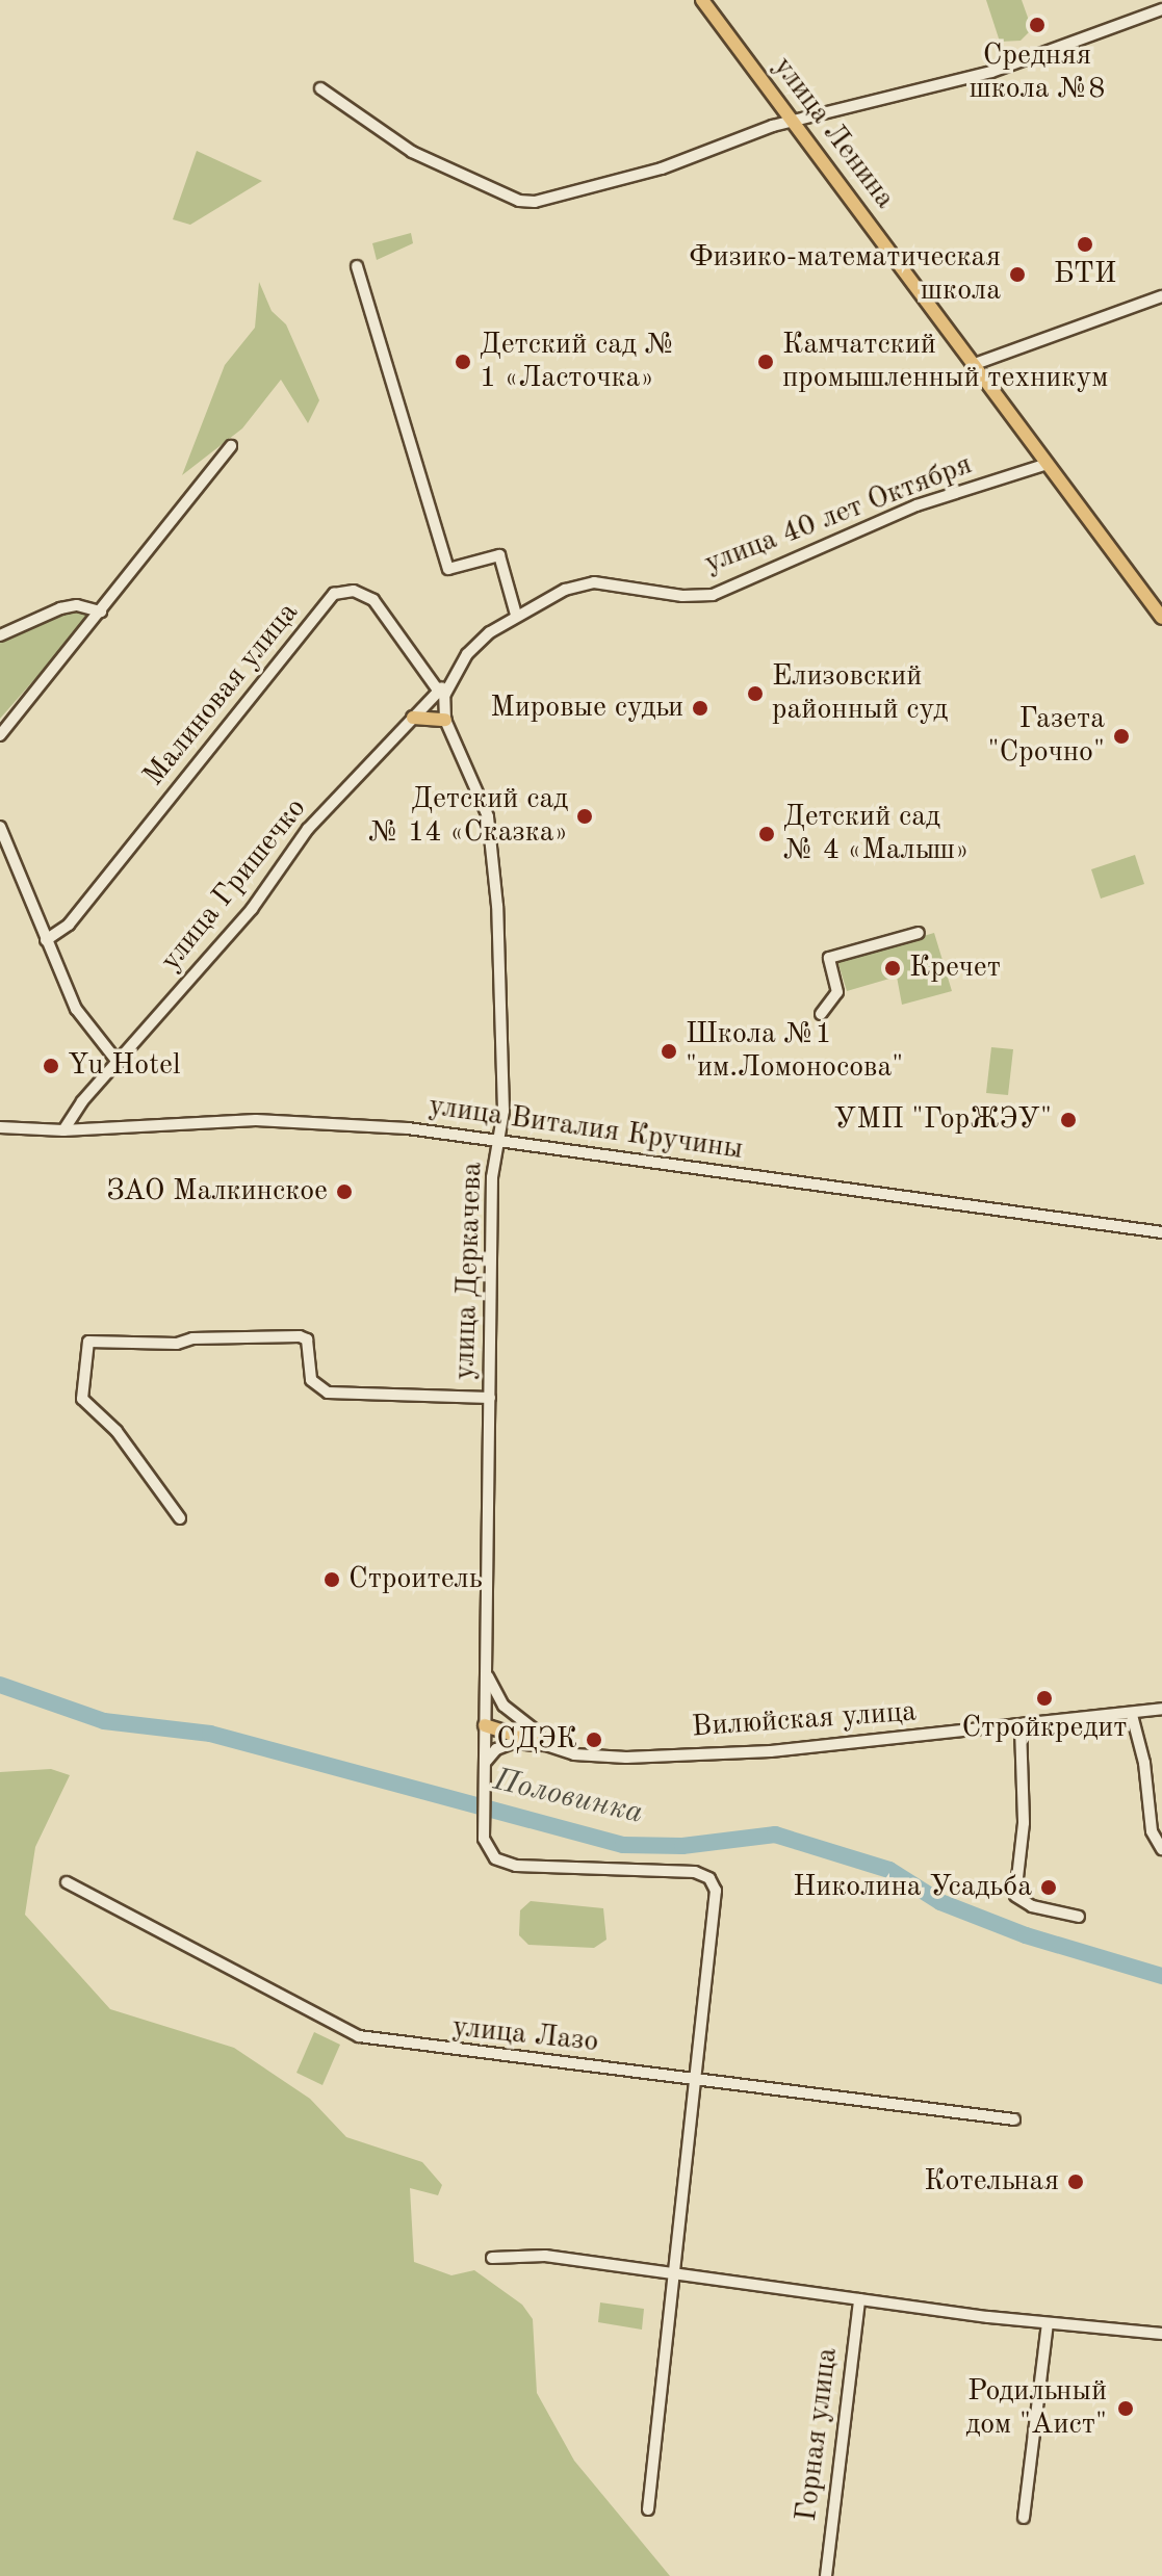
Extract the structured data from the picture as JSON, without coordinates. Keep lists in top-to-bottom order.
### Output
{
  "streets": {
    "main road": ["улица Ленина"],
    "street": [
      "улица 40 лет Октября",
      "Малиновая улица",
      "улица Гришечко",
      "улица Виталия Кручины",
      "улица Деркачева",
      "Вилюйская улица",
      "улица Лазо",
      "Горная улица"
    ]
  },
  "crossings": [
    ["улица Ленина", "улица 40 лет Октября"],
    ["улица 40 лет Октября", "улица Гришечко"],
    ["Малиновая улица", "улица Гришечко"],
    ["улица Гришечко", "улица Виталия Кручины"],
    ["улица Виталия Кручины", "улица Деркачева"],
    ["улица Деркачева", "улица Лазо"]
  ],
  "water": ["Половинка"],
  "places": [
    "Средняя школа №8",
    "БТИ",
    "Физико-математическая школа",
    "Детский сад № 1 «Ласточка»",
    "Камчатский промышленный техникум",
    "Елизовский районный суд",
    "Мировые судьи",
    "Газета \"Срочно\"",
    "Детский сад № 14 «Сказка»",
    "Детский сад № 4 «Малыш»",
    "Кречет",
    "Школа №1 \"им.Ломоносова\"",
    "Yu Hotel",
    "УМП \"ГорЖЭУ\"",
    "ЗАО Малкинское",
    "Строитель",
    "Стройкредит",
    "СДЭК",
    "Николина Усадьба",
    "Котельная",
    "Родильный дом \"Аист\""
  ]
}
